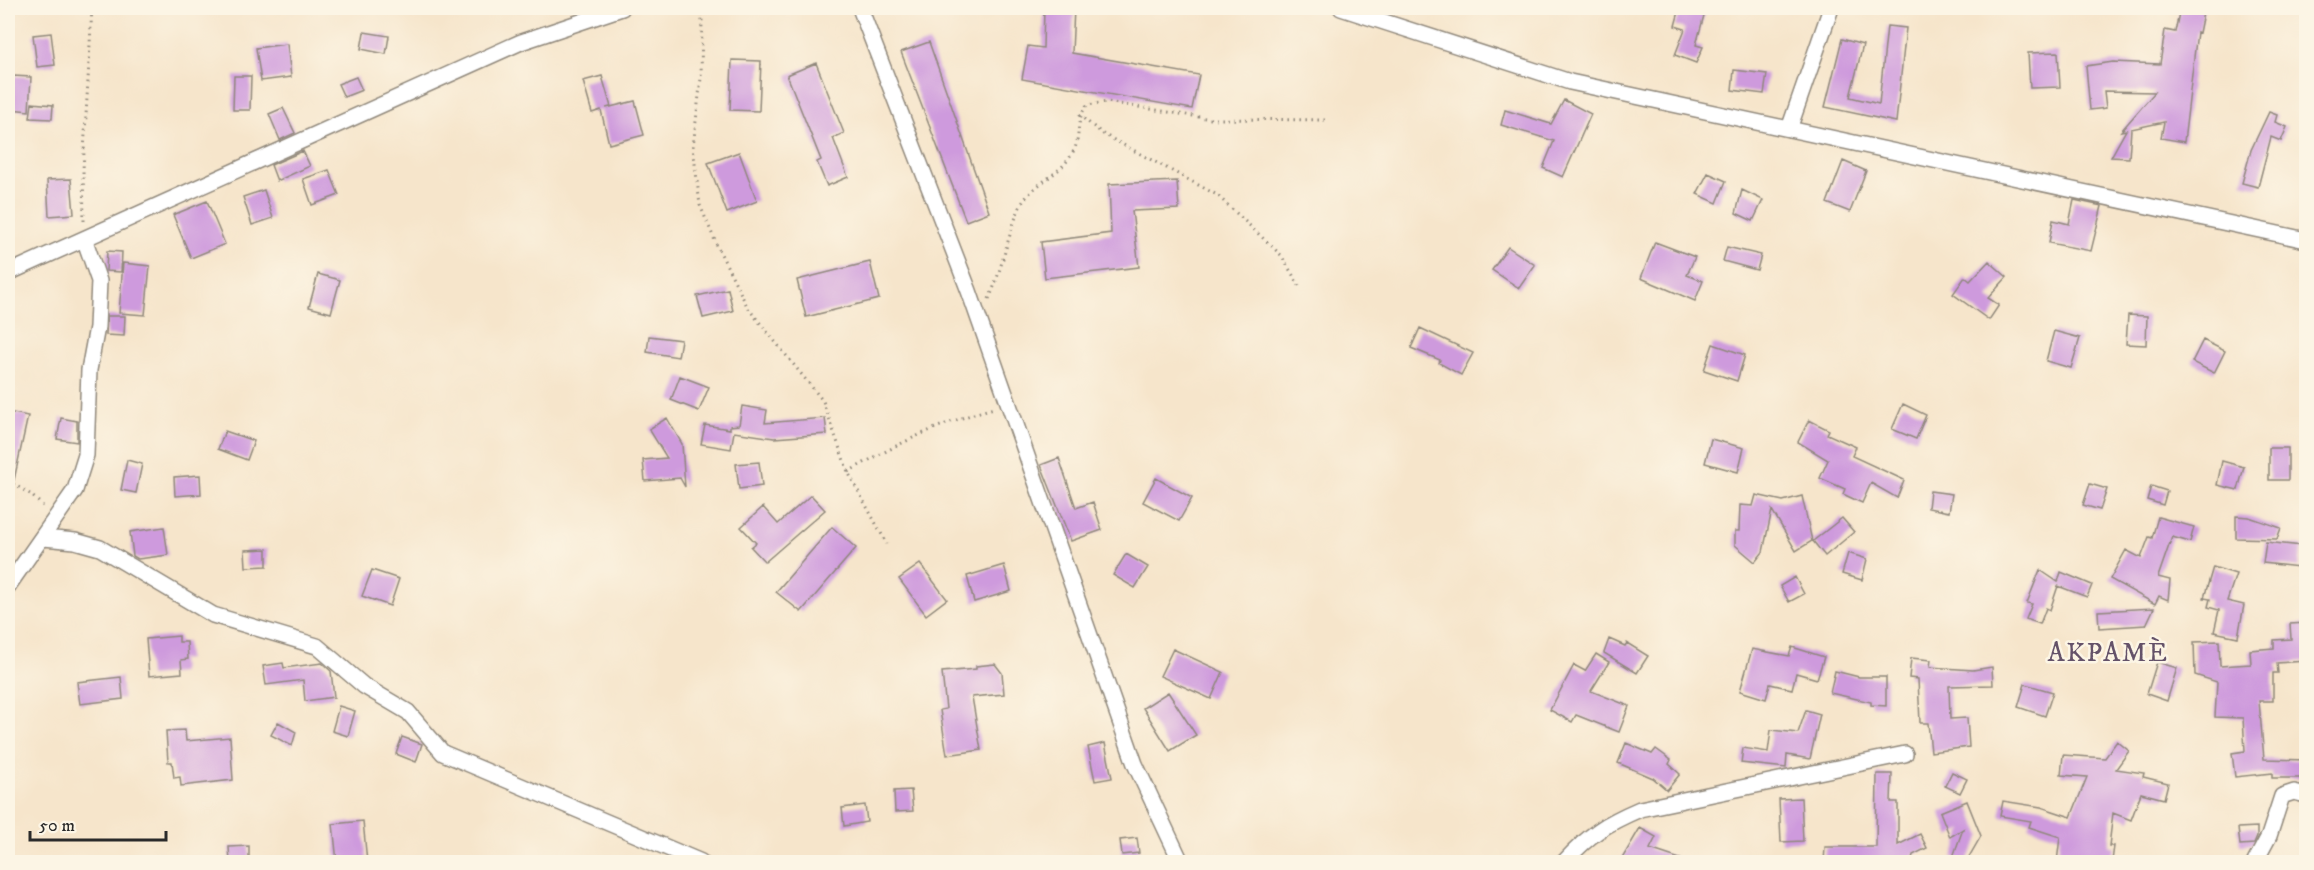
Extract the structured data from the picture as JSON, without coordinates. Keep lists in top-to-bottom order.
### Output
{
  "districts": ["AKPAMÈ"],
  "scale_bar": "50 m"
}
